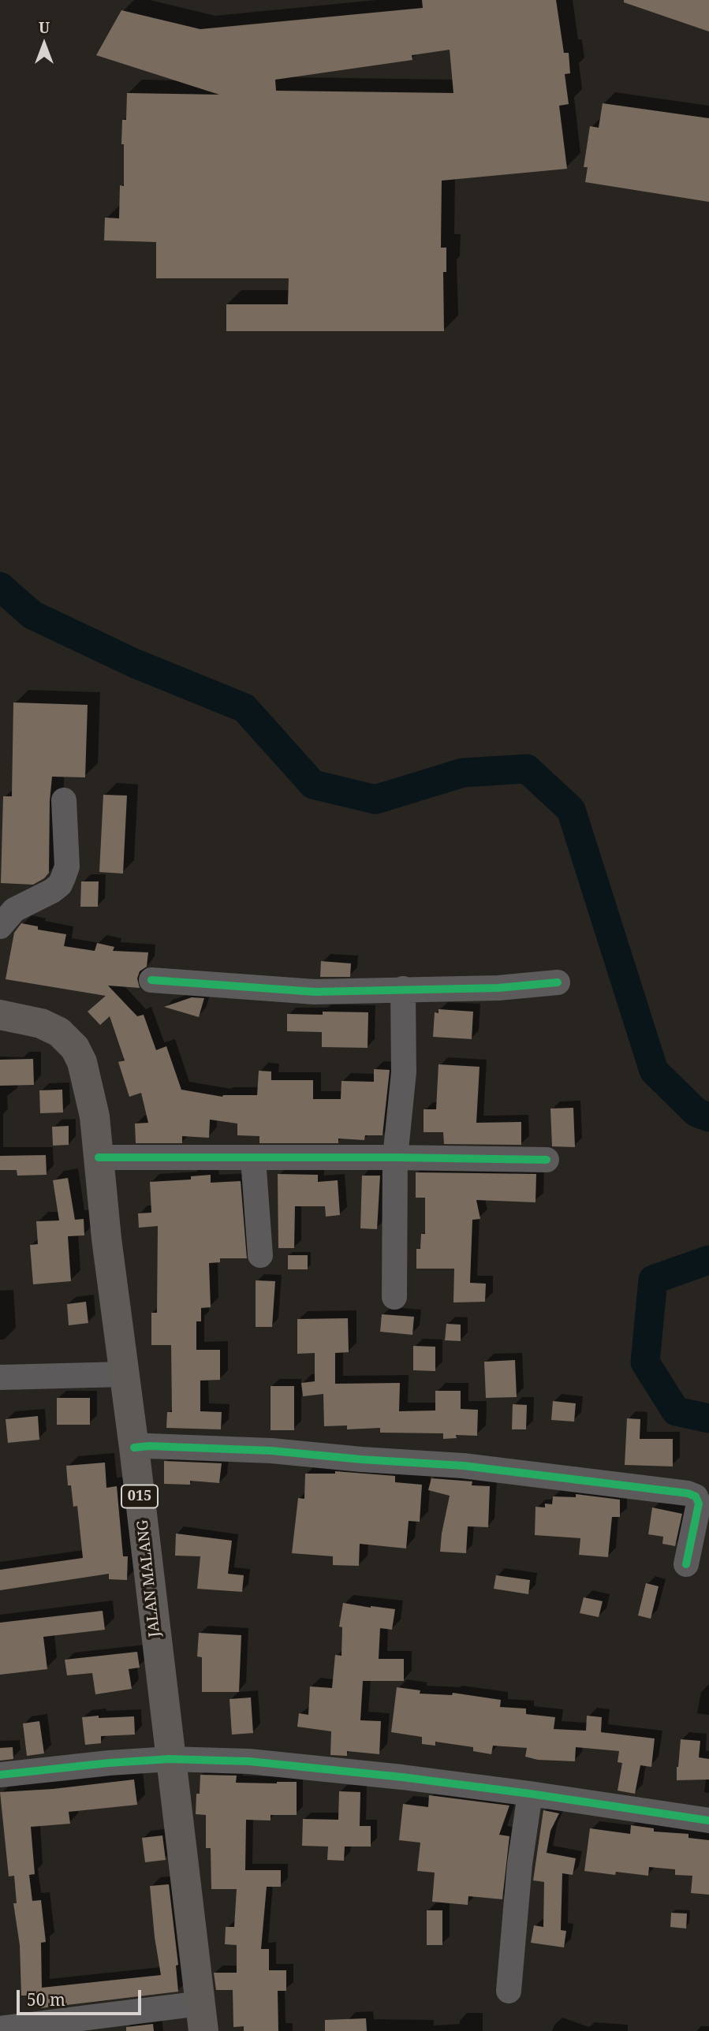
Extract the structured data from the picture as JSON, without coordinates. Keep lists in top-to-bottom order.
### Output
{
  "streets": {
    "main road": ["015", "JALAN MALANG"]
  },
  "scale_bar": "50 m",
  "north": "top"
}
